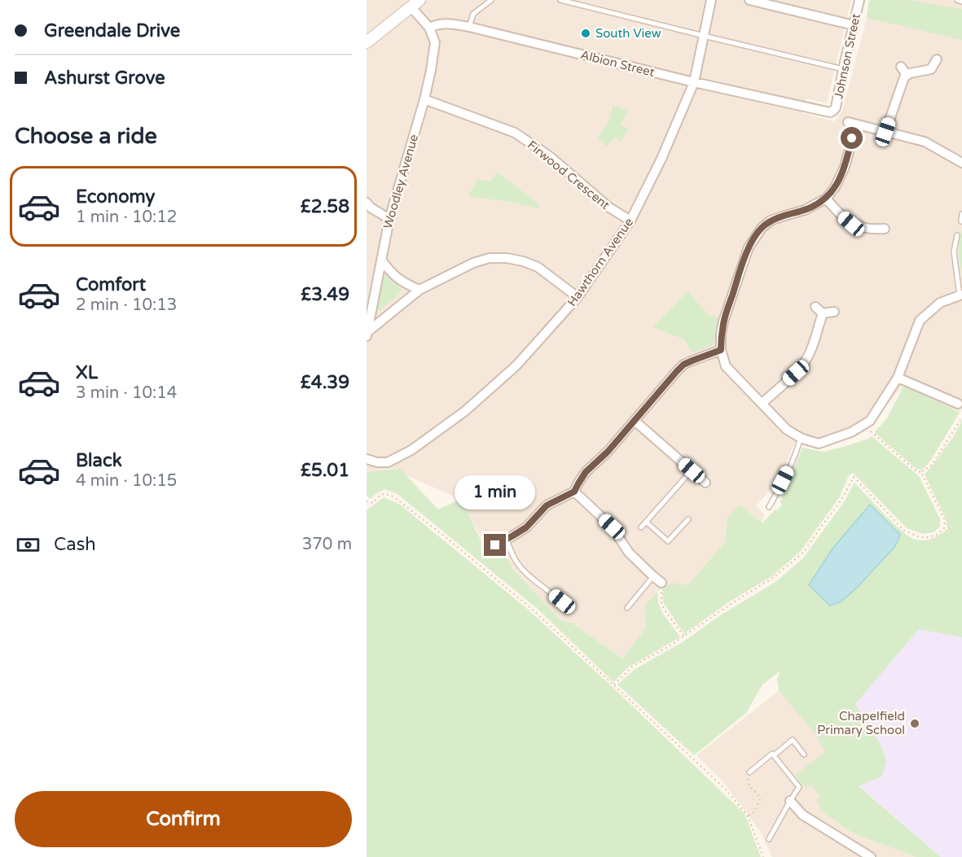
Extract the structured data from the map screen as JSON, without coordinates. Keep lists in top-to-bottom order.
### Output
{
  "streets": {
    "street": [
      "Johnson Street",
      "Albion Street",
      "Firwood Crescent",
      "Woodley Avenue",
      "Hawthorn Avenue"
    ]
  },
  "crossings": [
    ["Johnson Street", "Albion Street"],
    ["Albion Street", "Woodley Avenue"],
    ["Albion Street", "Hawthorn Avenue"],
    ["Firwood Crescent", "Woodley Avenue"],
    ["Firwood Crescent", "Hawthorn Avenue"]
  ],
  "places": ["South View", "Chapelfield Primary School"],
  "page": {
    "banner": ["Greendale Drive", "Ashurst Grove"],
    "heading": "Choose a ride",
    "list": [
      {
        "name": "Economy",
        "note": "1 min · 10:12",
        "value": "£2.58"
      },
      {
        "name": "Comfort",
        "note": "2 min · 10:13",
        "value": "£3.49"
      },
      {
        "name": "XL",
        "note": "3 min · 10:14",
        "value": "£4.39"
      },
      {
        "name": "Black",
        "note": "4 min · 10:15",
        "value": "£5.01"
      }
    ],
    "bubble": "1 min",
    "pay": ["Cash", "370 m"],
    "buttons": "Confirm"
  }
}
